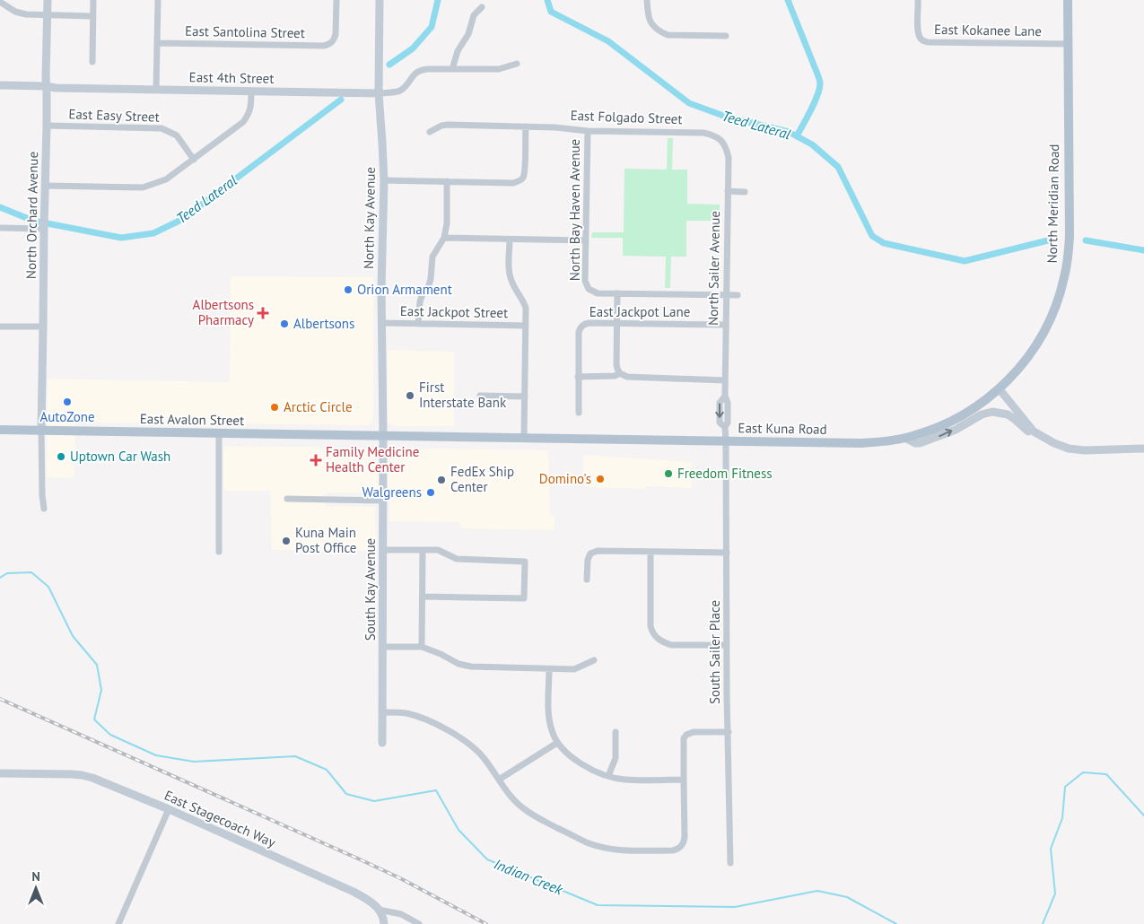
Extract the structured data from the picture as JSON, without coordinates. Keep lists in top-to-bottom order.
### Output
{
  "streets": {
    "main road": ["North Meridian Road", "East Avalon Street", "East Kuna Road"],
    "street": [
      "East Kokanee Lane",
      "East Santolina Street",
      "East 4th Street",
      "East Easy Street",
      "East Folgado Street",
      "North Bay Haven Avenue",
      "North Orchard Avenue",
      "North Kay Avenue",
      "North Sailer Avenue",
      "East Jackpot Street",
      "East Jackpot Lane",
      "South Kay Avenue",
      "South Sailer Place",
      "East Stagecoach Way"
    ]
  },
  "crossings": [
    ["East Kokanee Lane", "North Meridian Road"],
    ["East 4th Street", "North Orchard Avenue"],
    ["East 4th Street", "North Kay Avenue"],
    ["East Easy Street", "North Orchard Avenue"],
    ["East Folgado Street", "North Bay Haven Avenue"],
    ["East Folgado Street", "North Sailer Avenue"],
    ["North Meridian Road", "East Kuna Road"],
    ["North Orchard Avenue", "East Avalon Street"],
    ["North Kay Avenue", "East Jackpot Street"],
    ["North Kay Avenue", "East Avalon Street"],
    ["North Kay Avenue", "East Kuna Road"],
    ["North Kay Avenue", "South Kay Avenue"],
    ["North Sailer Avenue", "East Jackpot Lane"],
    ["North Sailer Avenue", "East Kuna Road"],
    ["North Sailer Avenue", "South Sailer Place"],
    ["East Avalon Street", "East Kuna Road"],
    ["East Avalon Street", "South Kay Avenue"],
    ["East Kuna Road", "South Kay Avenue"],
    ["East Kuna Road", "South Sailer Place"]
  ],
  "water": ["Teed Lateral", "Indian Creek"],
  "places": {
    "other": [
      "Orion Armament",
      "Albertsons",
      "First Interstate Bank",
      "AutoZone",
      "Arctic Circle",
      "Uptown Car Wash",
      "Freedom Fitness",
      "Domino's",
      "FedEx Ship Center",
      "Walgreens",
      "Kuna Main Post Office"
    ],
    "health": ["Albertsons Pharmacy", "Family Medicine Health Center"]
  },
  "north": "top"
}
